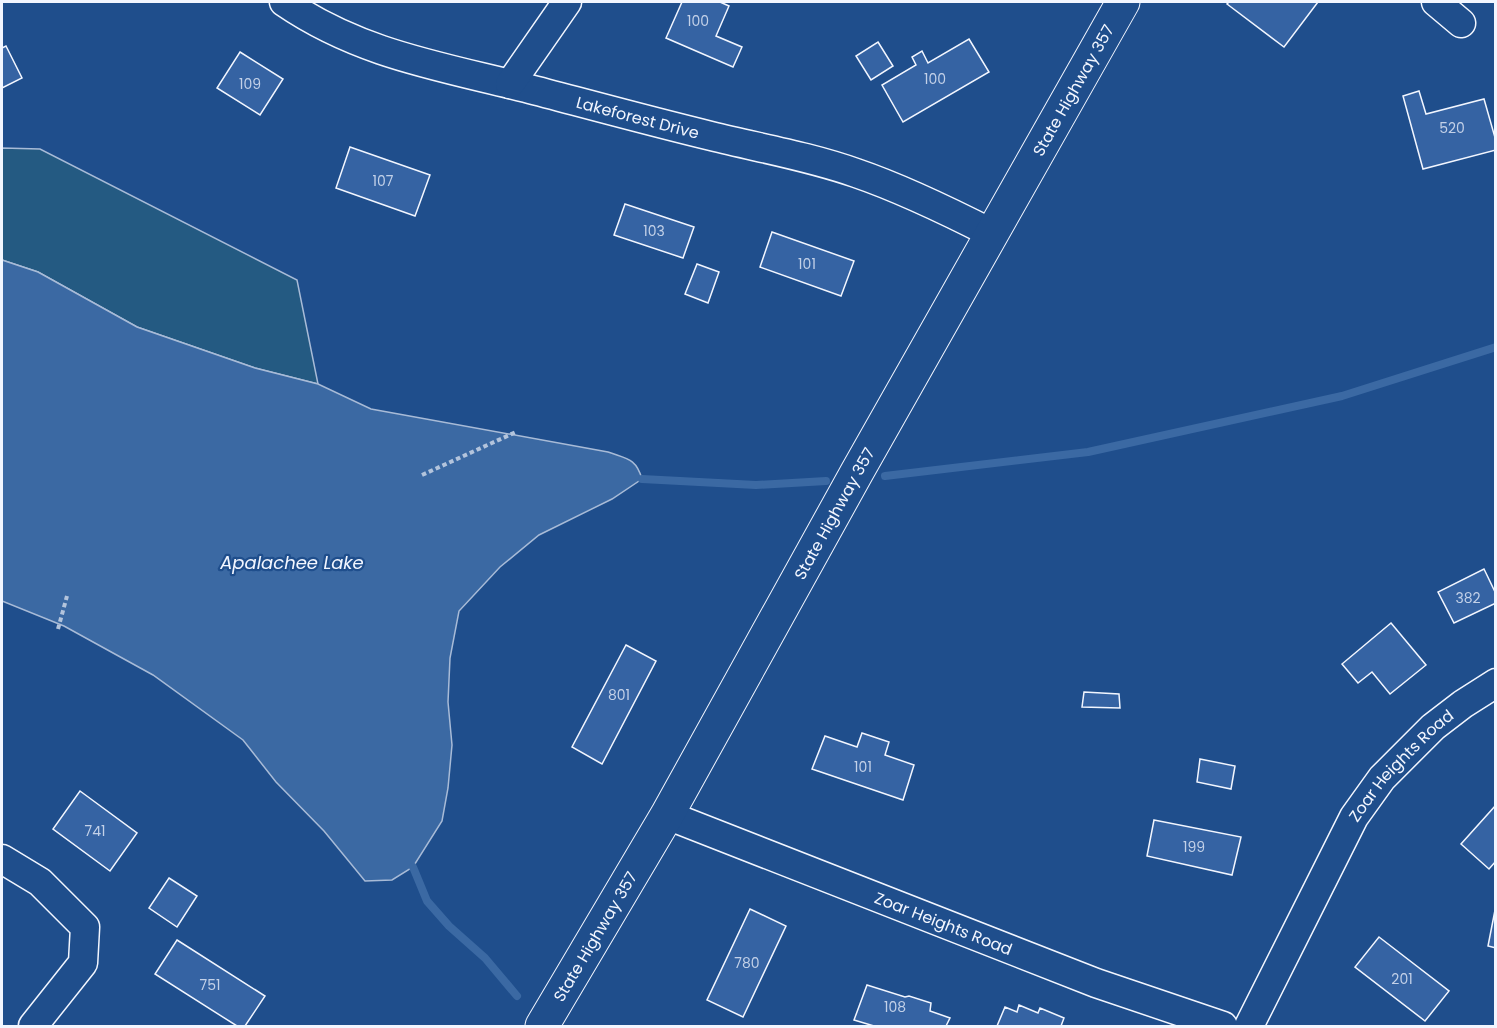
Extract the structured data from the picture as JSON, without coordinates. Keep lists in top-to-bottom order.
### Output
{
  "streets": {
    "main road": ["State Highway 357"],
    "street": ["Lakeforest Drive", "Zoar Heights Road"]
  },
  "crossings": [
    ["State Highway 357", "Lakeforest Drive"],
    ["State Highway 357", "Zoar Heights Road"]
  ],
  "water": ["Apalachee Lake"],
  "house_numbers": [
    "100",
    "100",
    "109",
    "520",
    "107",
    "103",
    "101",
    "382",
    "801",
    "101",
    "741",
    "199",
    "780",
    "201",
    "751",
    "108"
  ]
}
